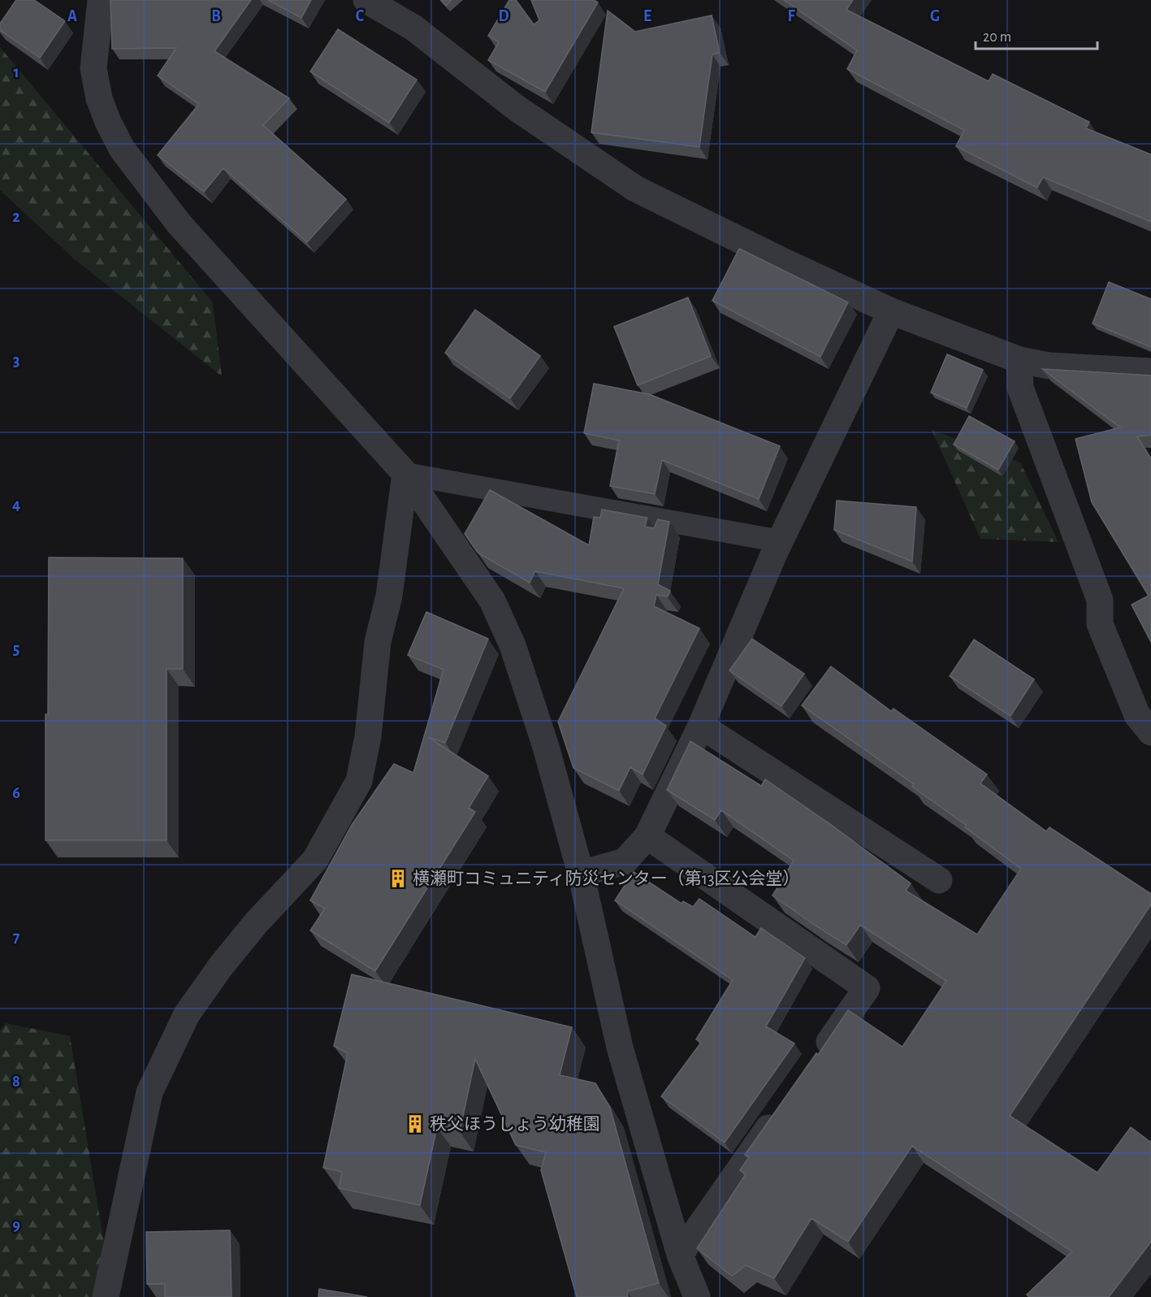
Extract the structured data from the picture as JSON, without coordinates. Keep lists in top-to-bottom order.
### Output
{
  "places": {
    "building": ["横瀬町コミュニティ防災センター（第13区公会堂）", "秩父ほうしょう幼稚園"]
  },
  "scale_bar": "20 m",
  "grid": {
    "columns": [
      "A",
      "B",
      "C",
      "D",
      "E",
      "F",
      "G"
    ],
    "rows": [
      "1",
      "2",
      "3",
      "4",
      "5",
      "6",
      "7",
      "8",
      "9"
    ]
  }
}
